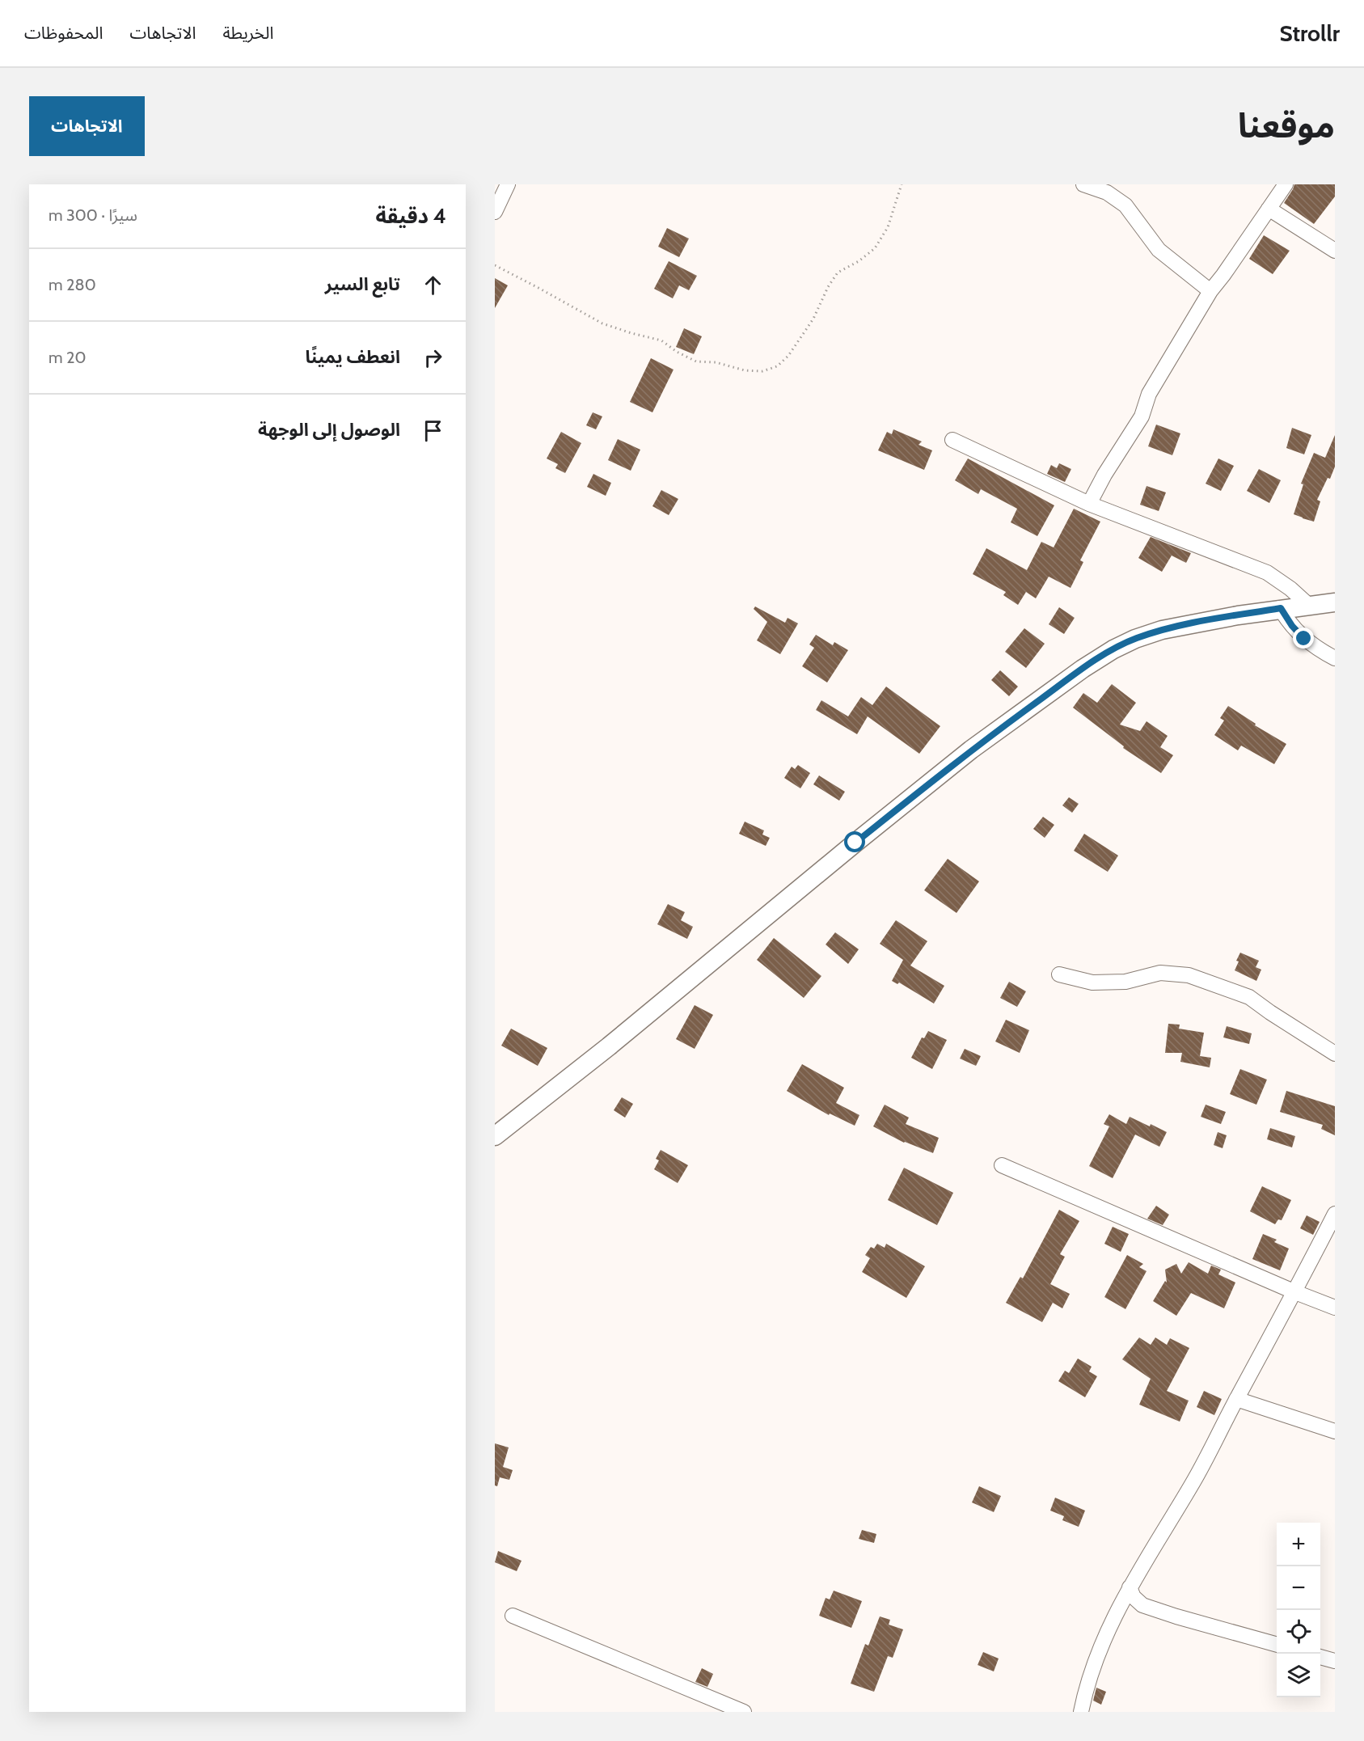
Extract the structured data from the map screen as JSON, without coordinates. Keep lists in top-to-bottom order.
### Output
{
  "page": {
    "header": "Strollr",
    "nav": ["الخريطة", "الاتجاهات", "المحفوظات"],
    "title": "موقعنا",
    "buttons": "الاتجاهات",
    "heading": ["4 دقيقة", "سيرًا · 300 m"],
    "list": [
      ["تابع السير", "280 m"],
      ["انعطف يمينًا", "20 m"],
      "الوصول إلى الوجهة"
    ],
    "map_buttons": ["+", "−"]
  }
}
